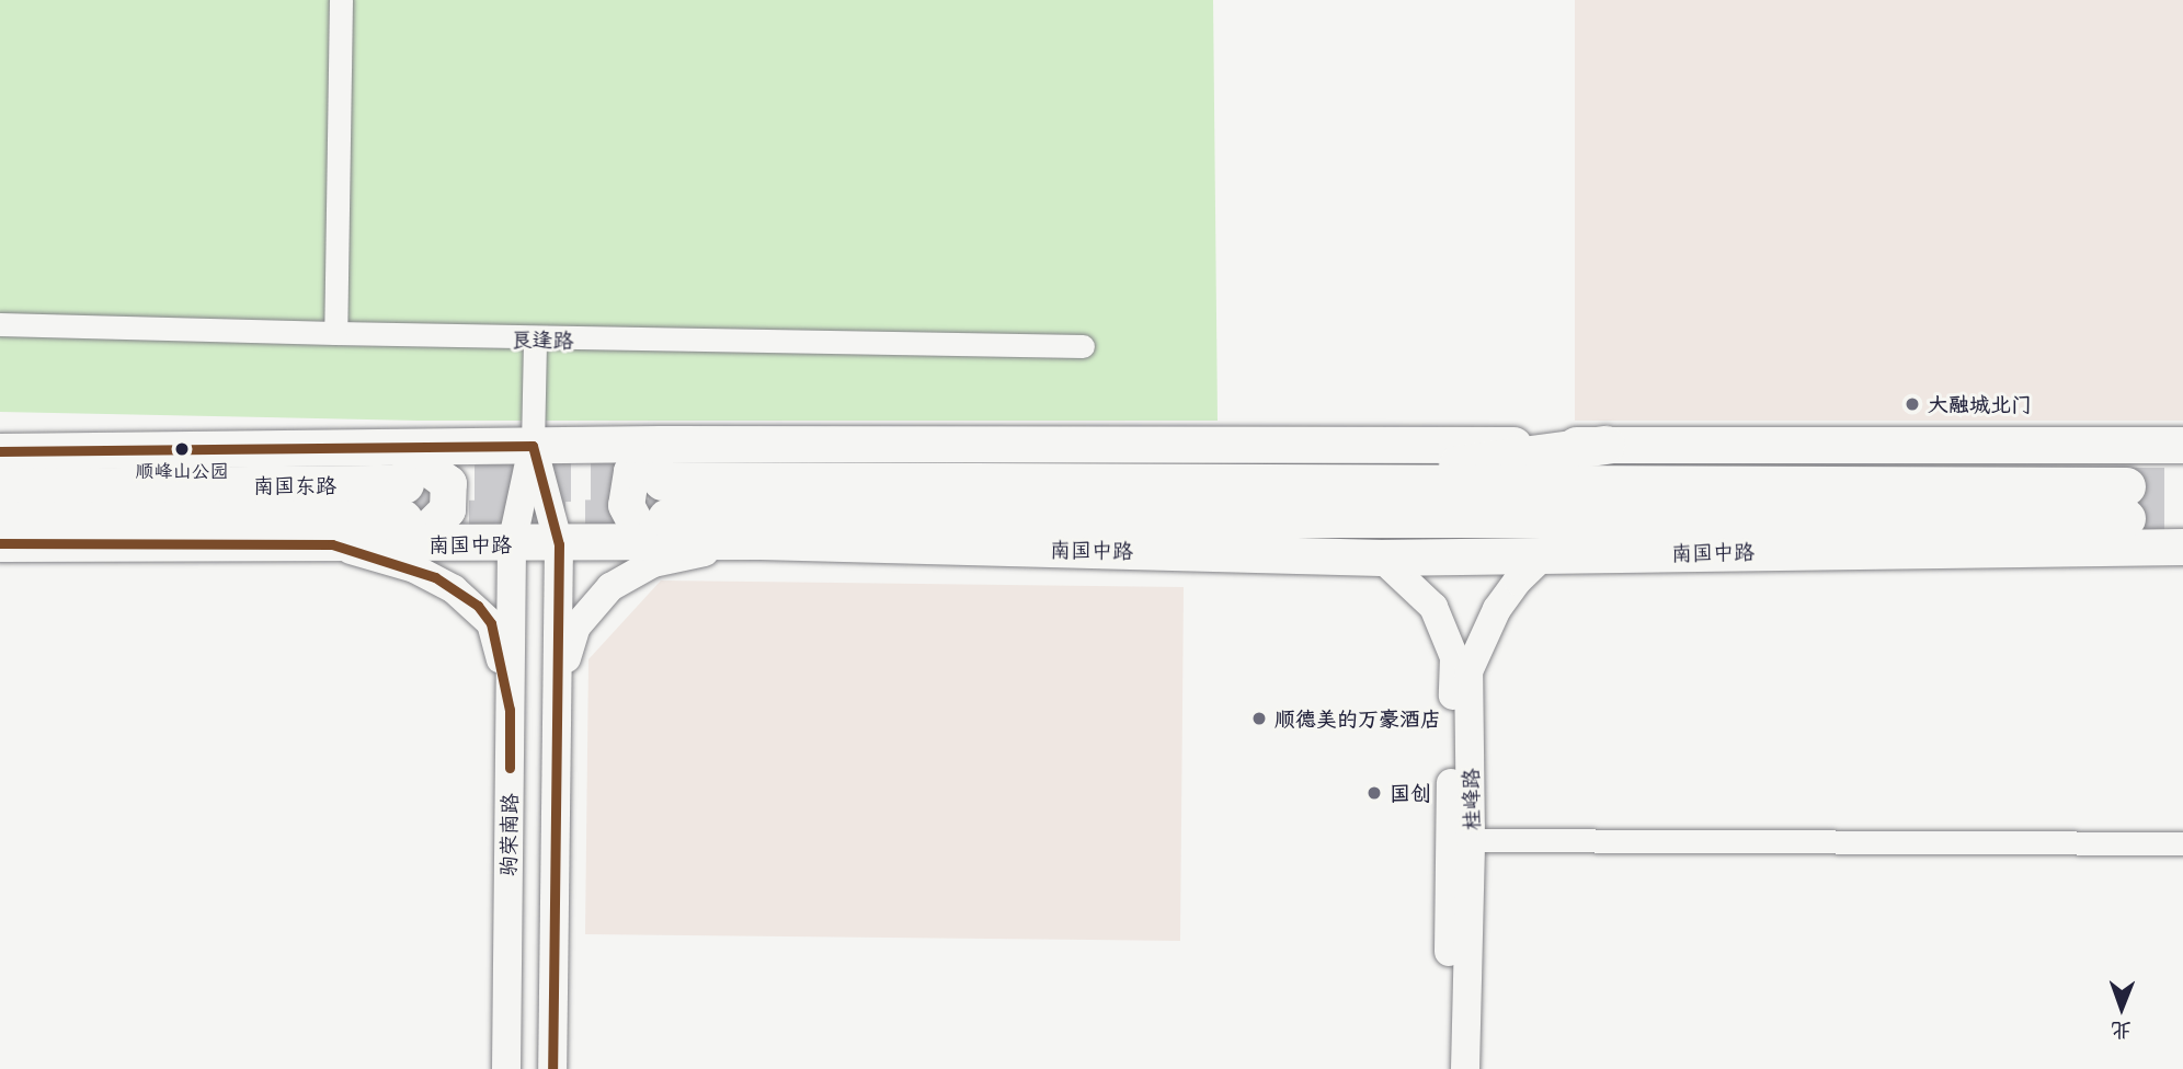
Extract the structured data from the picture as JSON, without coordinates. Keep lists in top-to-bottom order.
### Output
{
  "streets": {
    "highway": ["南国东路", "南国中路"],
    "street": ["良逢路", "桂峰路", "驹荣南路"]
  },
  "crossings": [
    ["南国东路", "南国中路"],
    ["南国中路", "桂峰路"],
    ["南国中路", "驹荣南路"]
  ],
  "places": [
    "大融城北门",
    "顺峰山公园",
    "顺德美的万豪酒店",
    "国创"
  ],
  "north": "bottom"
}
